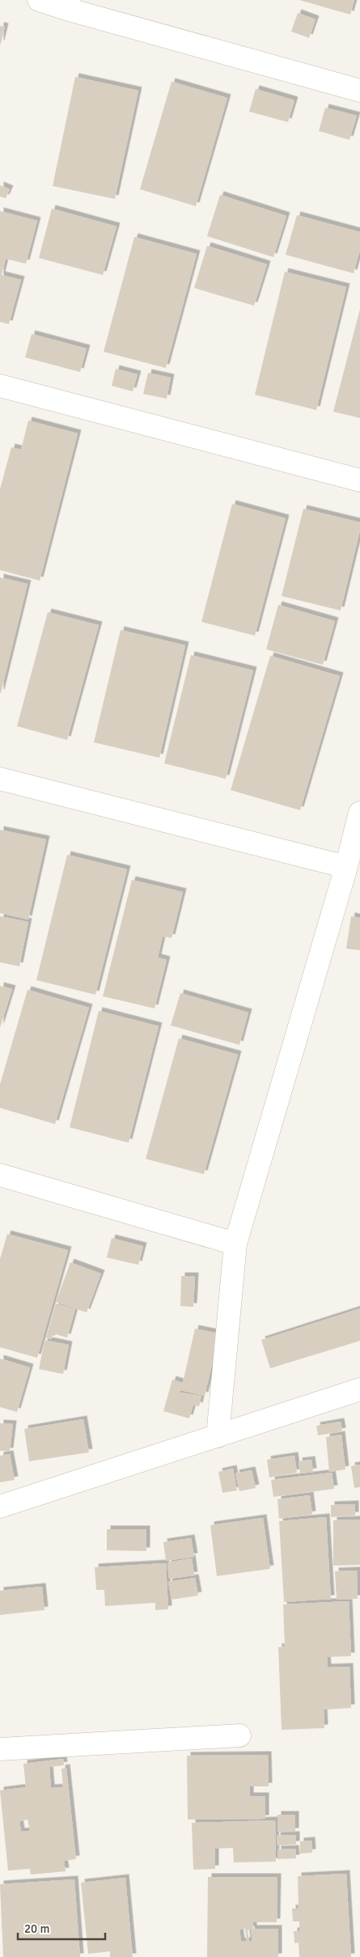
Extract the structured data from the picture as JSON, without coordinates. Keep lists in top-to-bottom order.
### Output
{
  "scale_bar": "20 m"
}
